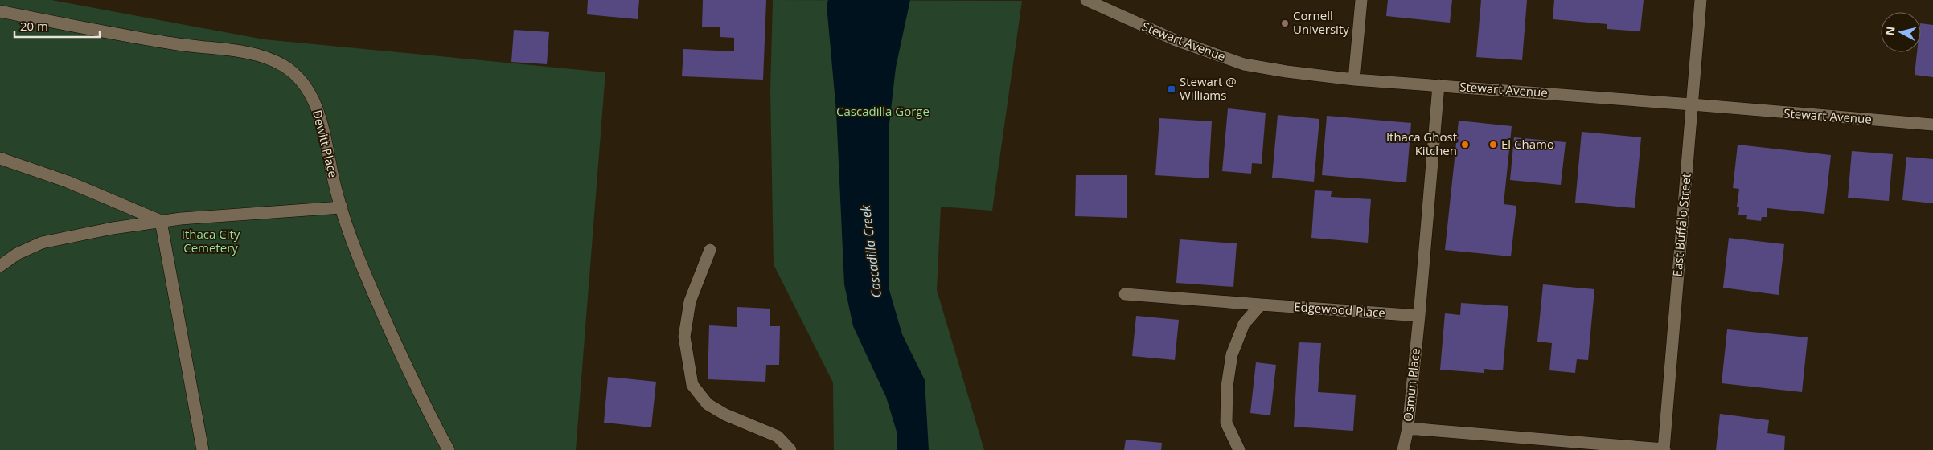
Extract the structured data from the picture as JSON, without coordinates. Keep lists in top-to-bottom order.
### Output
{
  "streets": {
    "street": [
      "Stewart Avenue",
      "Dewitt Place",
      "East Buffalo Street",
      "Edgewood Place",
      "Osmun Place"
    ]
  },
  "crossings": [
    ["Stewart Avenue", "East Buffalo Street"],
    ["Stewart Avenue", "Osmun Place"],
    ["East Buffalo Street", "Osmun Place"],
    ["Edgewood Place", "Osmun Place"]
  ],
  "water": ["Cascadilla Creek"],
  "parks": ["Cascadilla Gorge", "Ithaca City Cemetery"],
  "places": {
    "other": ["Cornell University", "Ithaca Ghost Kitchen", "El Chamo"],
    "transit": ["Stewart @ Williams"]
  },
  "scale_bar": "20 m",
  "north": "left"
}
